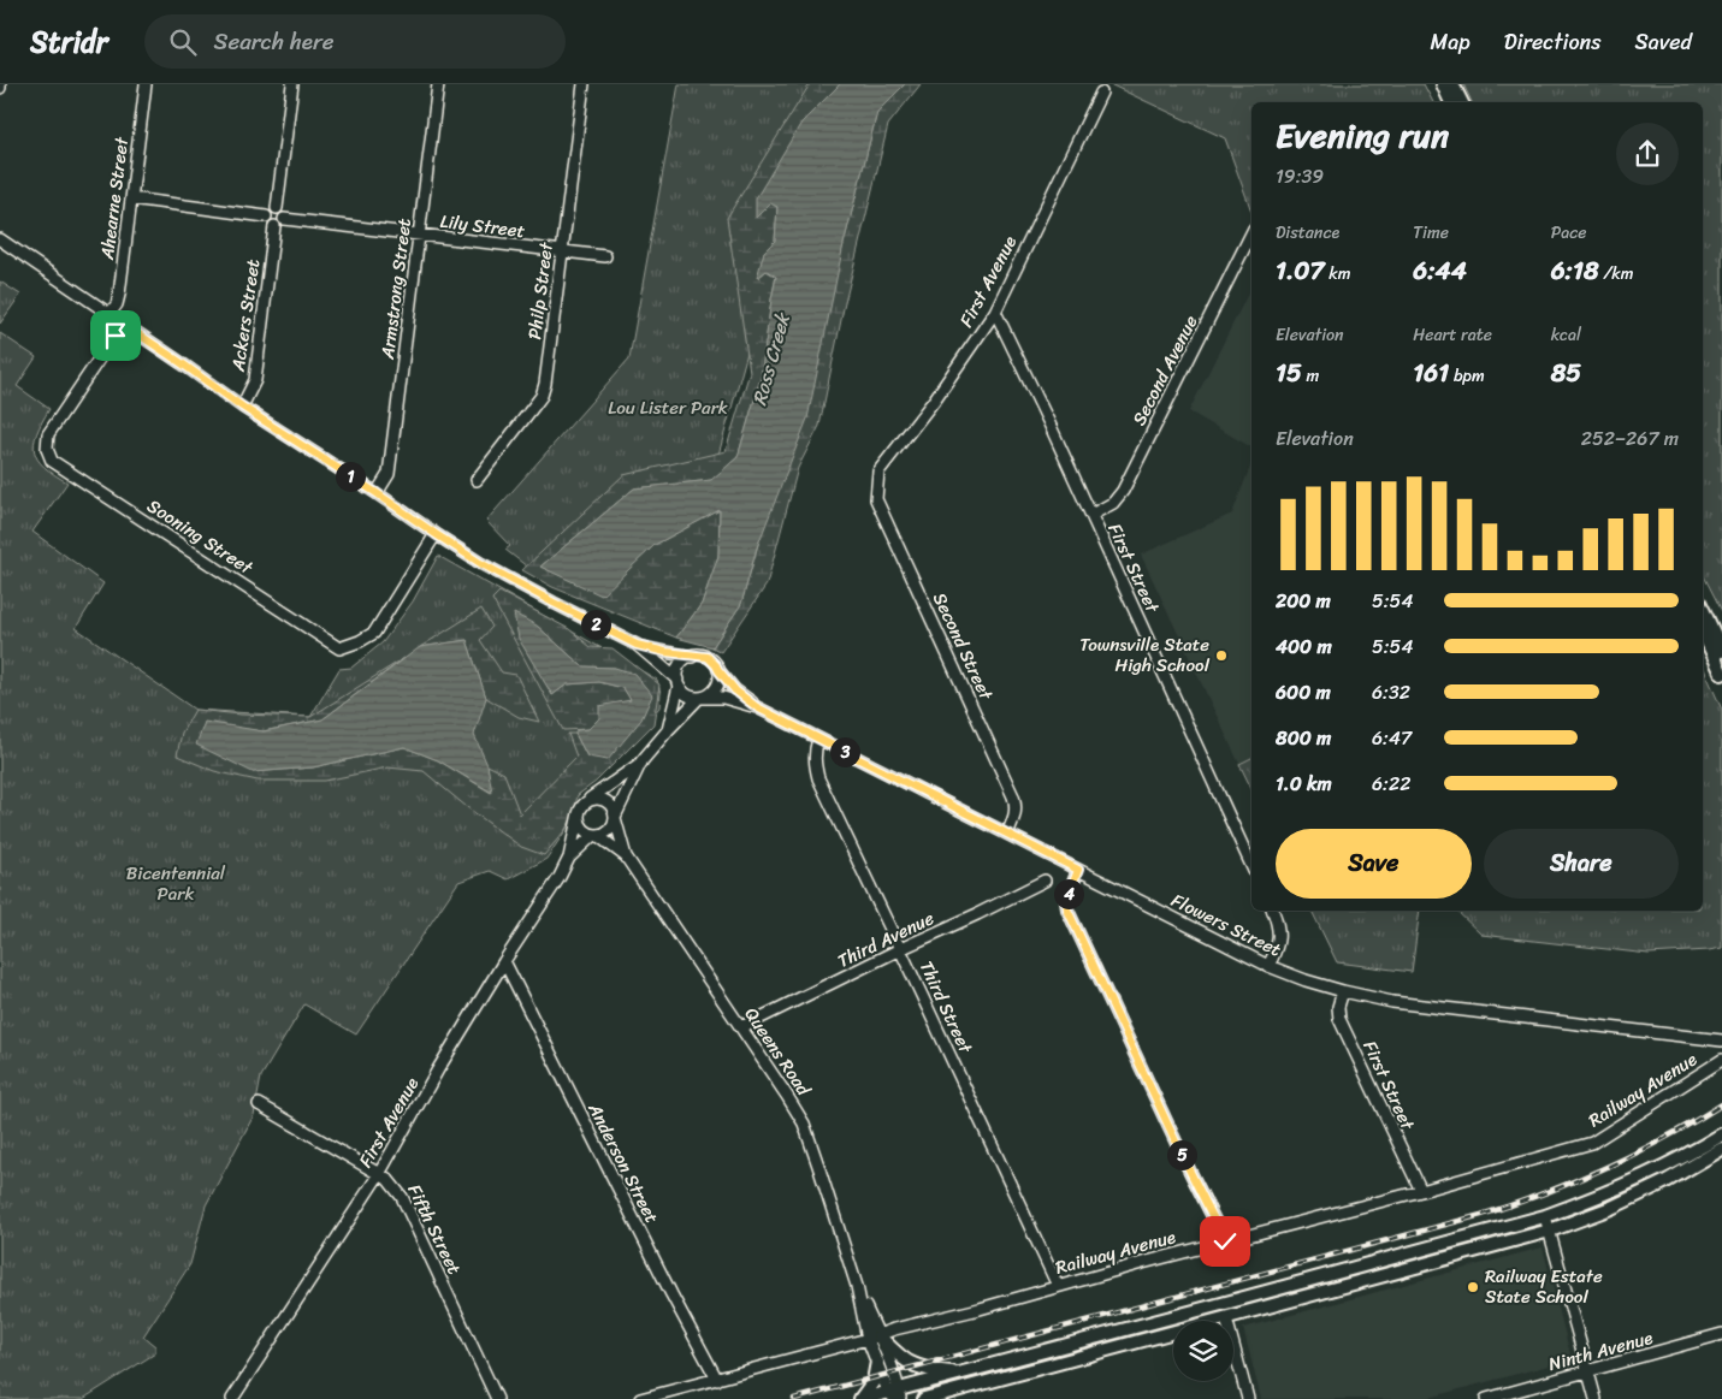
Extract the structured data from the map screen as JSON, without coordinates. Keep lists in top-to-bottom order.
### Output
{
  "streets": {
    "street": [
      "Ahearne Street",
      "Lily Street",
      "First Avenue",
      "Armstrong Street",
      "Philp Street",
      "Ackers Street",
      "Second Avenue",
      "Sooning Street",
      "First Street",
      "Second Street",
      "Flowers Street",
      "Third Avenue",
      "Third Street",
      "Queens Road",
      "Railway Avenue",
      "Anderson Street",
      "Fifth Street",
      "Ninth Avenue"
    ]
  },
  "crossings": [
    ["Lily Street", "Armstrong Street"],
    ["Lily Street", "Philp Street"],
    ["Lily Street", "Ackers Street"],
    ["First Avenue", "First Street"],
    ["First Avenue", "Second Street"],
    ["First Avenue", "Queens Road"],
    ["First Avenue", "Anderson Street"],
    ["First Avenue", "Fifth Street"],
    ["Second Avenue", "First Street"],
    ["First Street", "Flowers Street"],
    ["First Street", "Railway Avenue"],
    ["Second Street", "Flowers Street"],
    ["Flowers Street", "Third Street"],
    ["Third Avenue", "Third Street"],
    ["Third Avenue", "Queens Road"],
    ["Third Street", "Railway Avenue"],
    ["Queens Road", "Railway Avenue"],
    ["Railway Avenue", "Anderson Street"]
  ],
  "water": ["Ross Creek"],
  "parks": ["Lou Lister Park", "Bicentennial Park"],
  "places": ["Townsville State High School", "Railway Estate State School"],
  "page": {
    "header": "Stridr",
    "search": "Search here",
    "nav": ["Map", "Directions", "Saved"],
    "heading": ["Evening run", "19:39"],
    "stats": [
      ["Distance", "1.07 km"],
      ["Time", "6:44"],
      ["Pace", "6:18 /km"],
      ["Elevation", "15 m"],
      ["Heart rate", "161 bpm"],
      ["kcal", "85"]
    ],
    "chart": ["Elevation", "252–267 m"],
    "pins": [
      "1",
      "2",
      "3",
      "4",
      "5"
    ],
    "list": [
      {
        "name": "200 m",
        "note": "5:54"
      },
      {
        "name": "400 m",
        "note": "5:54"
      },
      {
        "name": "600 m",
        "note": "6:32"
      },
      {
        "name": "800 m",
        "note": "6:47"
      },
      {
        "name": "1.0 km",
        "note": "6:22"
      }
    ],
    "buttons": ["Save", "Share"]
  }
}
